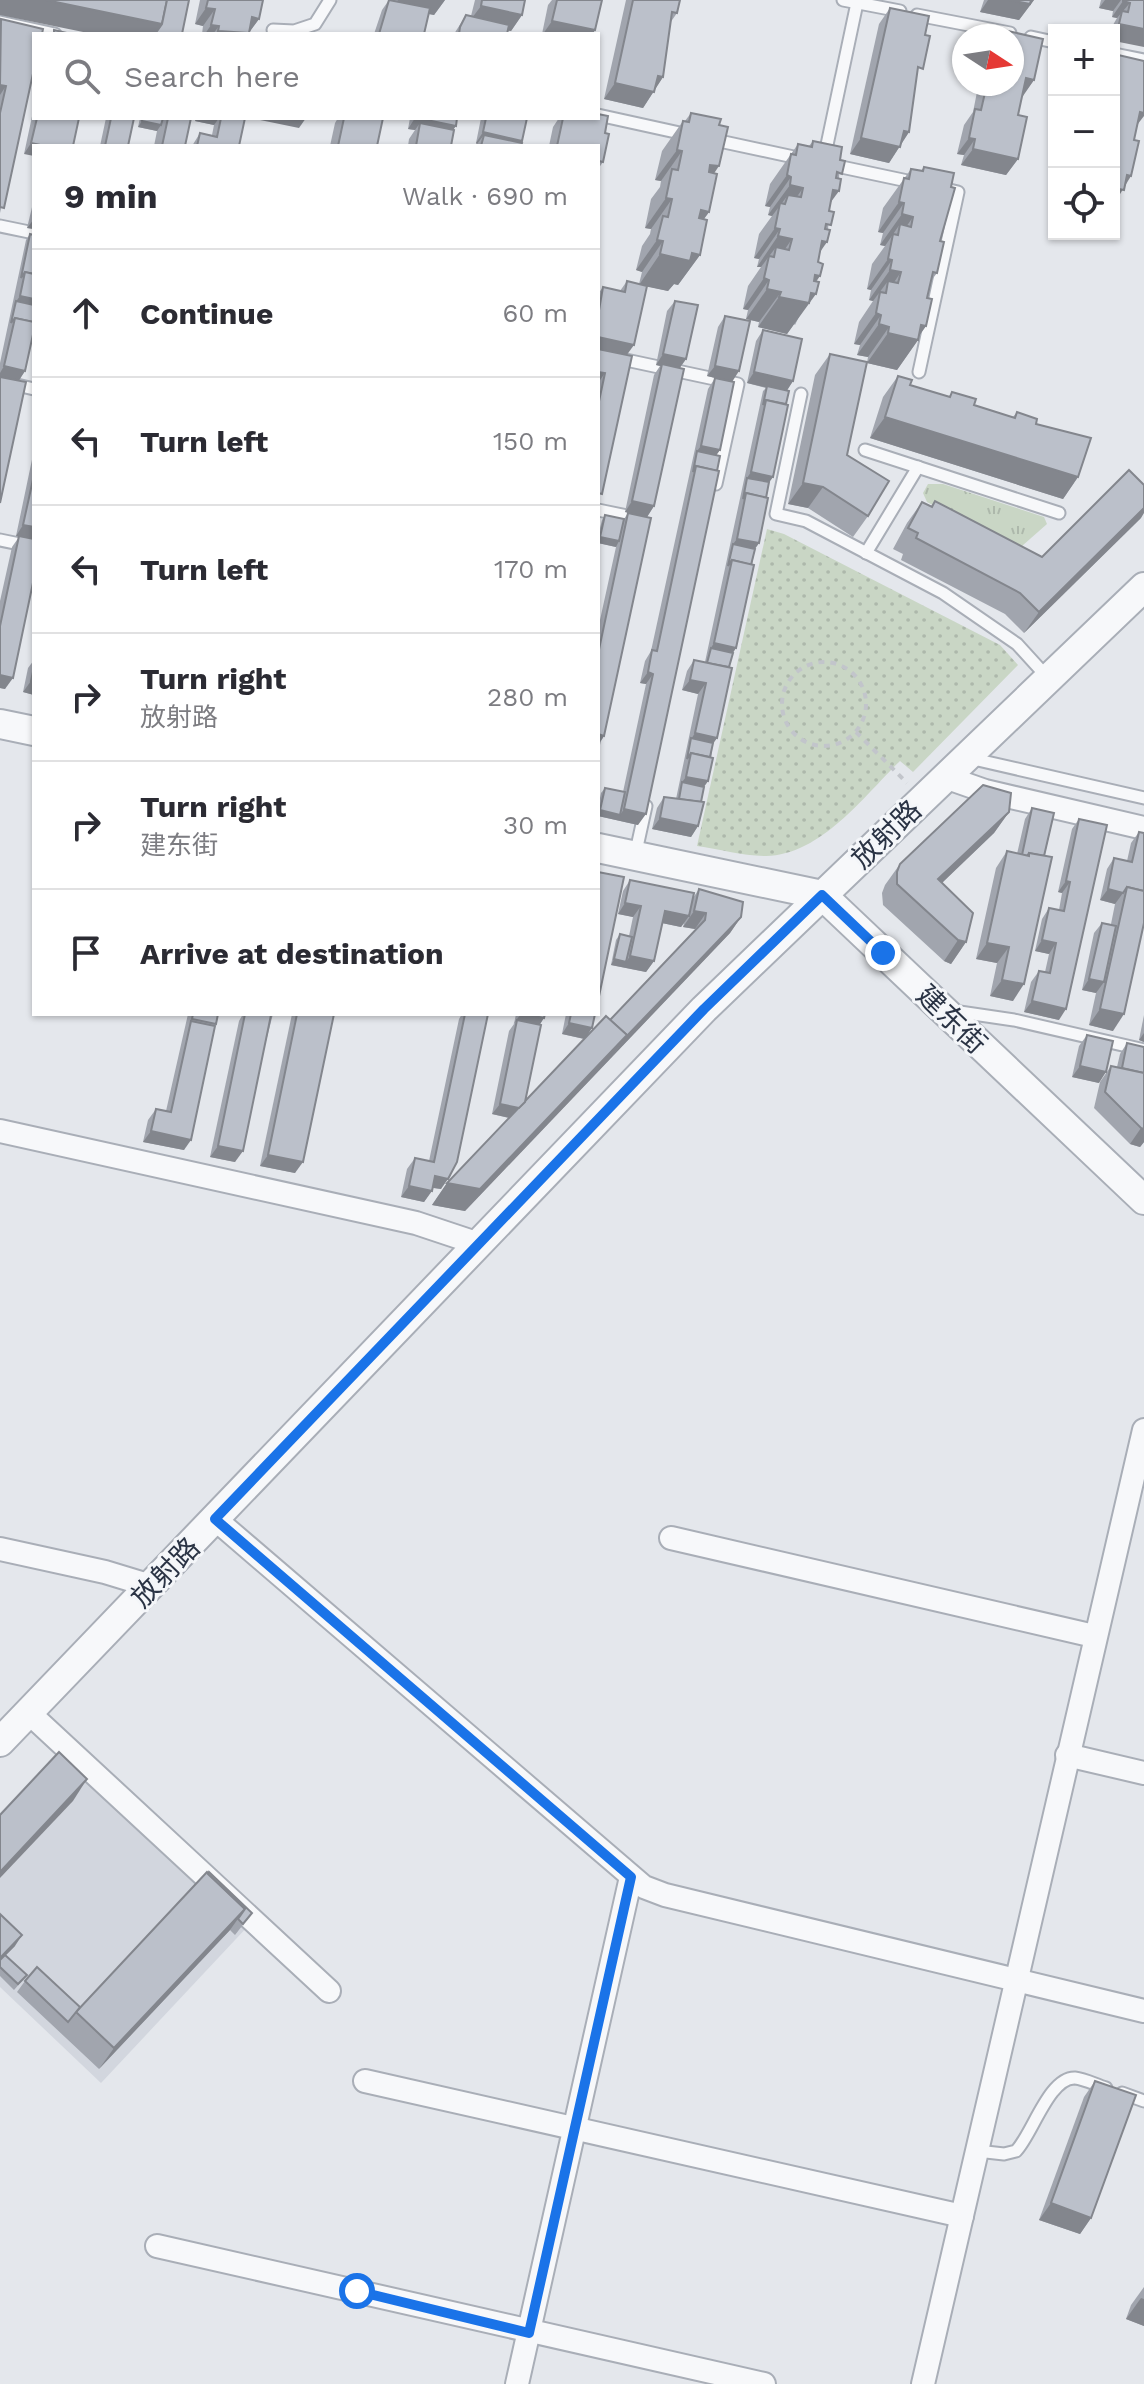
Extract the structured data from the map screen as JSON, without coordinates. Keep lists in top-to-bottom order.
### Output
{
  "streets": {
    "street": ["放射路", "建东街"]
  },
  "crossings": [
    ["放射路", "建东街"]
  ],
  "north": "right",
  "page": {
    "map_buttons": ["+", "−"],
    "search": "Search here",
    "heading": ["9 min", "Walk · 690 m"],
    "list": [
      ["Continue", "60 m"],
      ["Turn left", "150 m"],
      ["Turn left", "170 m"],
      ["Turn right", "放射路", "280 m"],
      ["Turn right", "建东街", "30 m"],
      "Arrive at destination"
    ]
  }
}
